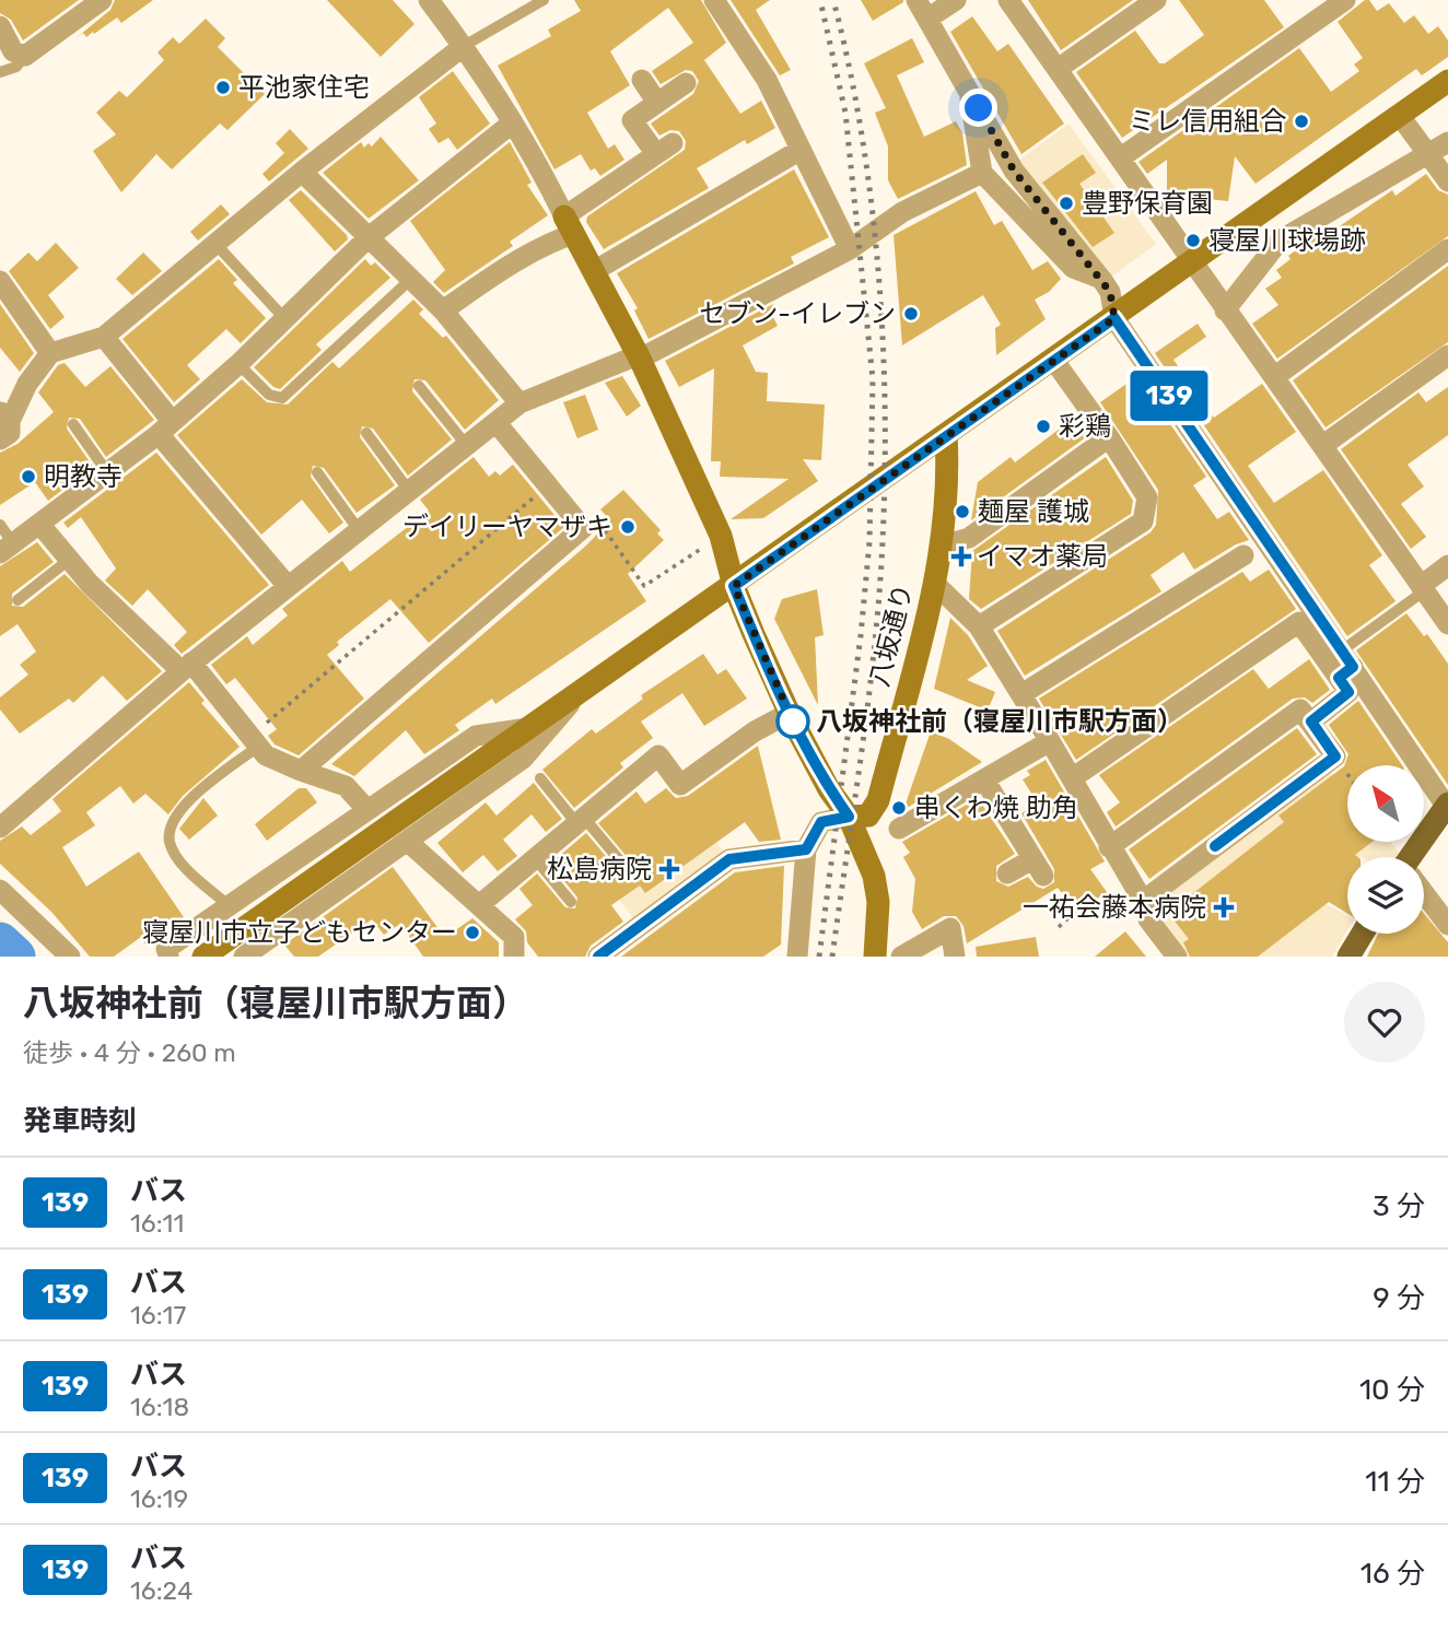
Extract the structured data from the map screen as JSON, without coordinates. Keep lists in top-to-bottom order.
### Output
{
  "streets": {
    "street": ["八坂通り"]
  },
  "places": {
    "other": [
      "平池家住宅",
      "ミレ信用組合",
      "豊野保育園",
      "寝屋川球場跡",
      "セブン-イレブン",
      "彩鶏",
      "明教寺",
      "麺屋 護城",
      "デイリーヤマザキ",
      "八坂神社前（寝屋川市駅方面）",
      "串くわ焼 助角",
      "寝屋川市立子どもセンター"
    ],
    "health": ["イマオ薬局", "松島病院", "一祐会藤本病院"]
  },
  "lines": ["bus line 139"],
  "north": "top left",
  "page": {
    "on_map": "139",
    "heading": [
      ["八坂神社前（寝屋川市駅方面）", "徒歩 · 4 分 · 260 m"],
      "発車時刻"
    ],
    "list": [
      {
        "mark": "139",
        "name": "バス",
        "note": "16:11",
        "value": "3 分"
      },
      {
        "mark": "139",
        "name": "バス",
        "note": "16:17",
        "value": "9 分"
      },
      {
        "mark": "139",
        "name": "バス",
        "note": "16:18",
        "value": "10 分"
      },
      {
        "mark": "139",
        "name": "バス",
        "note": "16:19",
        "value": "11 分"
      },
      {
        "mark": "139",
        "name": "バス",
        "note": "16:24",
        "value": "16 分"
      }
    ]
  }
}
